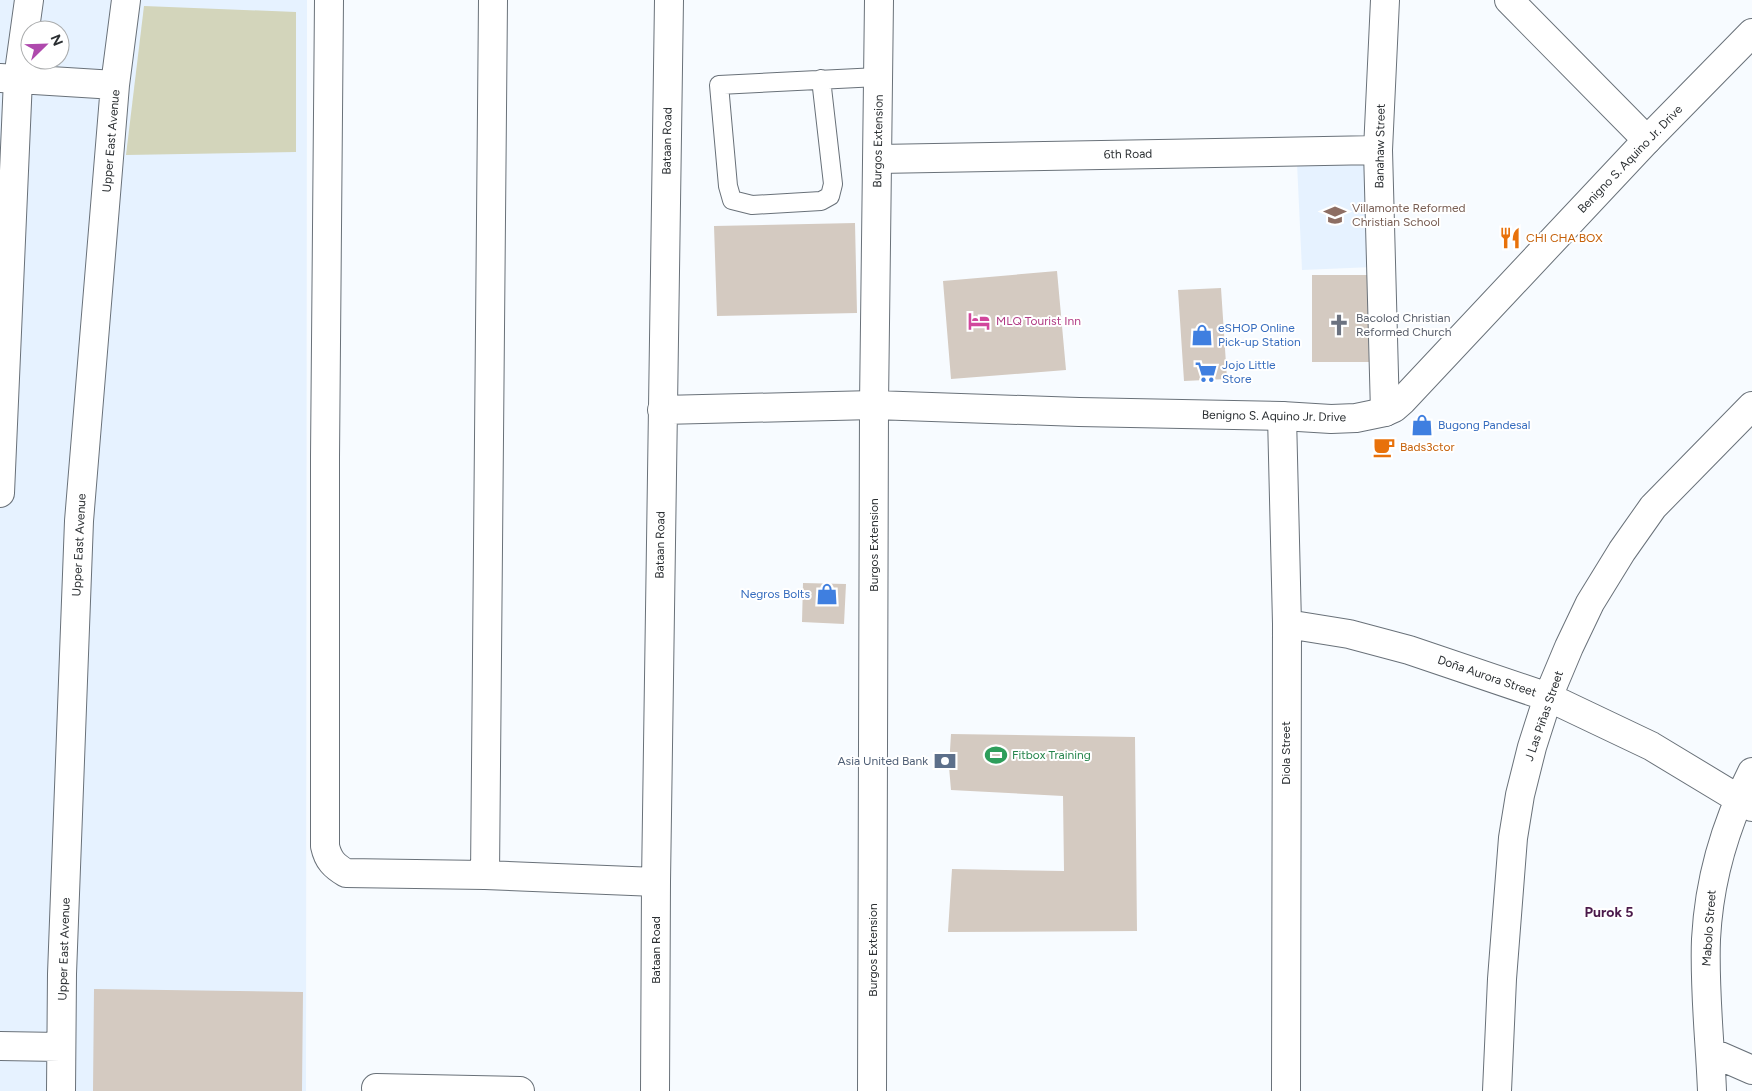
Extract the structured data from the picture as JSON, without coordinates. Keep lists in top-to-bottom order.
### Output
{
  "streets": {
    "street": [
      "Upper East Avenue",
      "Bataan Road",
      "Burgos Extension",
      "Banahaw Street",
      "6th Road",
      "Benigno S. Aquino Jr. Drive",
      "Doña Aurora Street",
      "J Las Piñas Street",
      "Diola Street",
      "Mabolo Street"
    ]
  },
  "crossings": [
    ["Bataan Road", "Benigno S. Aquino Jr. Drive"],
    ["Burgos Extension", "6th Road"],
    ["Burgos Extension", "Benigno S. Aquino Jr. Drive"],
    ["Banahaw Street", "6th Road"],
    ["Banahaw Street", "Benigno S. Aquino Jr. Drive"],
    ["Benigno S. Aquino Jr. Drive", "Diola Street"],
    ["Doña Aurora Street", "J Las Piñas Street"],
    ["Doña Aurora Street", "Diola Street"],
    ["Doña Aurora Street", "Mabolo Street"]
  ],
  "districts": ["Purok 5"],
  "places": {
    "school or university": ["Villamonte Reformed Christian School"],
    "restaurant": ["CHI CHA BOX"],
    "hotel": ["MLQ Tourist Inn"],
    "church": ["Bacolod Christian Reformed Church"],
    "shop": ["eSHOP Online Pick-up Station", "Bugong Pandesal", "Negros Bolts"],
    "supermarket": ["Jojo Little Store"],
    "cafe": ["Bads3ctor"],
    "sports": ["Fitbox Training"],
    "bank": ["Asia United Bank"]
  },
  "north": "top right"
}
